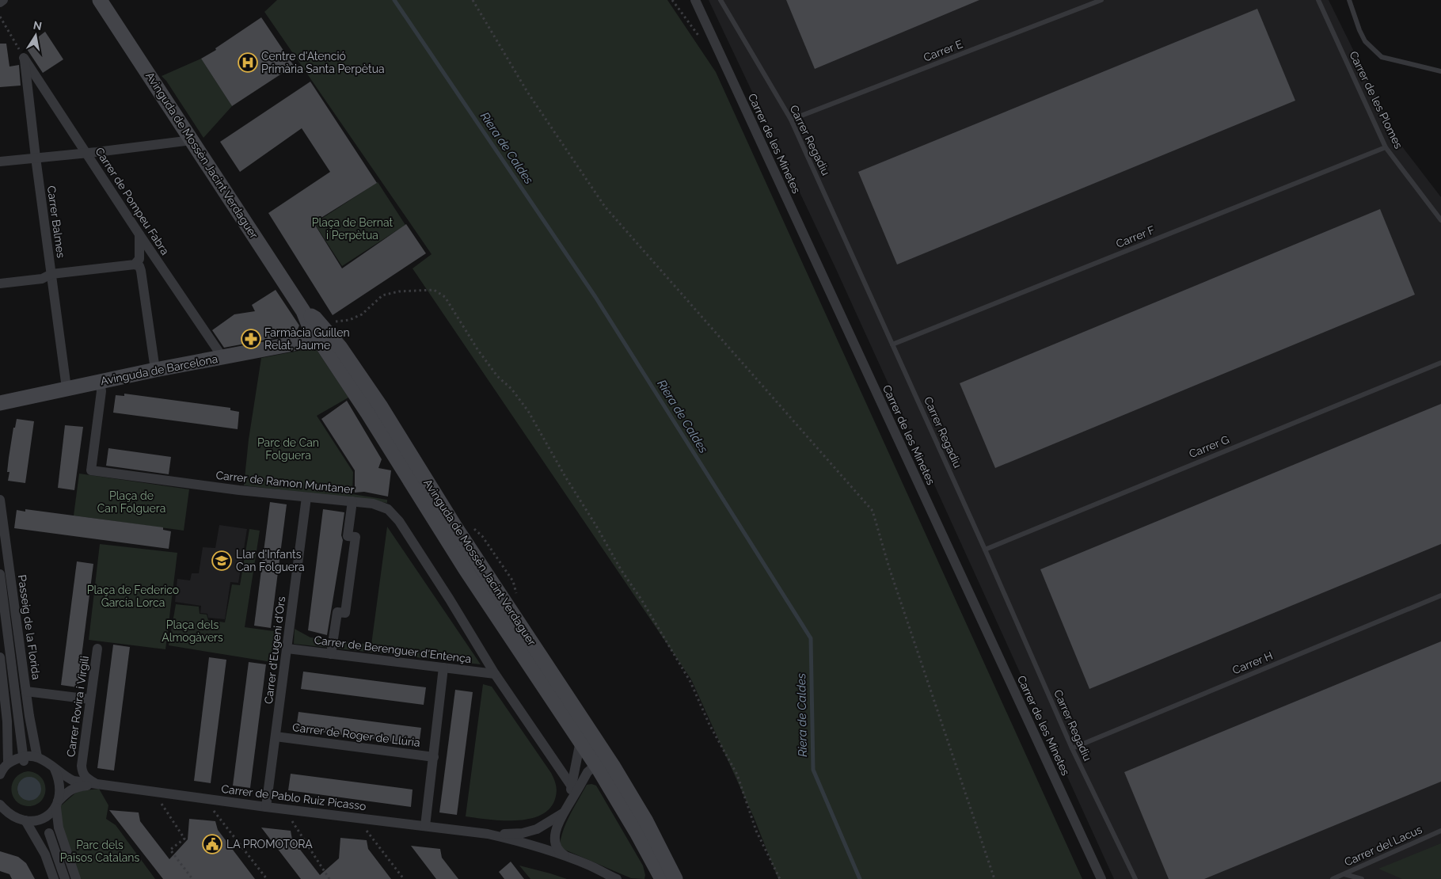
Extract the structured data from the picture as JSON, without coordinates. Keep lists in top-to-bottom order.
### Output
{
  "streets": {
    "main road": ["Avinguda de Mossèn Jacint Verdaguer", "Avinguda de Barcelona"],
    "street": [
      "Carrer de les Minetes",
      "Carrer de Pompeu Fabra",
      "Carrer Balmes",
      "Carrer de Ramon Muntaner",
      "Passeig de la Florida",
      "Carrer de Berenguer d'Entença",
      "Carrer d'Eugeni d'Ors",
      "Carrer Rovira i Virgili",
      "Carrer de Roger de Llúria",
      "Carrer de Pablo Ruiz Picasso"
    ],
    "lane": [
      "Carrer E",
      "Carrer de les Plomes",
      "Carrer Regadiu",
      "Carrer F",
      "Carrer G",
      "Carrer H",
      "Carrer del Lacus"
    ]
  },
  "crossings": [
    ["Carrer E", "Carrer Regadiu"],
    ["Carrer de les Plomes", "Carrer F"],
    ["Carrer Regadiu", "Carrer F"],
    ["Carrer Regadiu", "Carrer G"],
    ["Carrer Regadiu", "Carrer H"],
    ["Avinguda de Mossèn Jacint Verdaguer", "Avinguda de Barcelona"],
    ["Avinguda de Mossèn Jacint Verdaguer", "Carrer de Pablo Ruiz Picasso"],
    ["Carrer de Pompeu Fabra", "Carrer Balmes"],
    ["Carrer de Pompeu Fabra", "Avinguda de Barcelona"],
    ["Carrer Balmes", "Avinguda de Barcelona"],
    ["Avinguda de Barcelona", "Carrer de Ramon Muntaner"],
    ["Carrer de Ramon Muntaner", "Carrer de Berenguer d'Entença"],
    ["Carrer de Ramon Muntaner", "Carrer d'Eugeni d'Ors"],
    ["Passeig de la Florida", "Carrer de Pablo Ruiz Picasso"],
    ["Carrer de Berenguer d'Entença", "Carrer d'Eugeni d'Ors"],
    ["Carrer d'Eugeni d'Ors", "Carrer de Roger de Llúria"],
    ["Carrer d'Eugeni d'Ors", "Carrer de Pablo Ruiz Picasso"],
    ["Carrer Rovira i Virgili", "Carrer de Pablo Ruiz Picasso"]
  ],
  "water": ["Riera de Caldes"],
  "parks": [
    "Plaça de Bernat i Perpètua",
    "Parc de Can Folguera",
    "Plaça de Can Folguera",
    "Plaça de Federico García Lorca",
    "Plaça dels Almogàvers",
    "Parc dels Països Catalans"
  ],
  "places": {
    "hospital": ["Centre d'Atenció Primària Santa Perpètua"],
    "pharmacy": ["Farmàcia Guillen Relat, Jaume"],
    "school or university": ["Llar d'Infants Can Folguera"],
    "public building": ["LA PROMOTORA"]
  },
  "north": "top"
}
